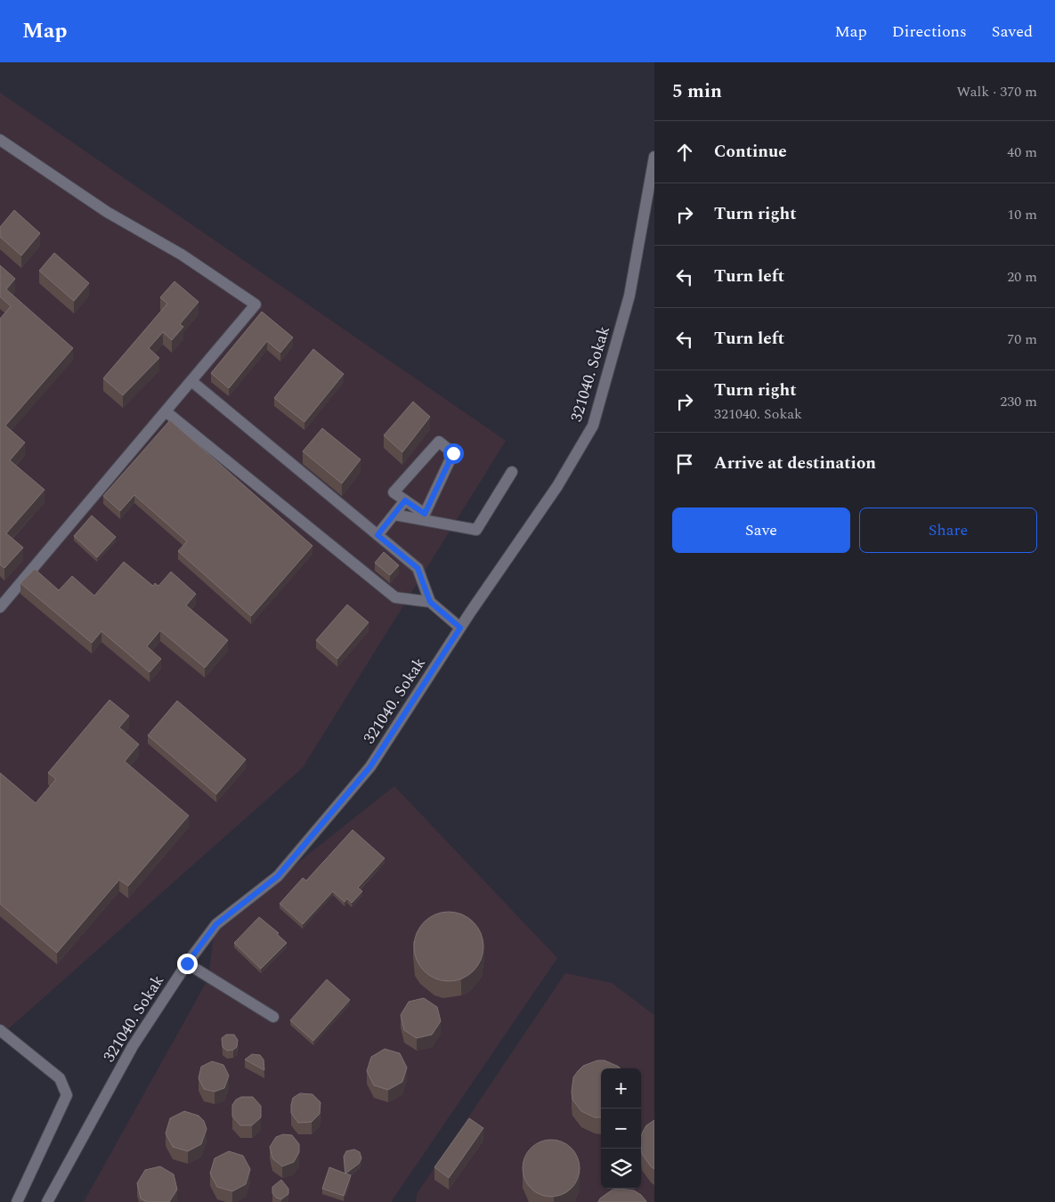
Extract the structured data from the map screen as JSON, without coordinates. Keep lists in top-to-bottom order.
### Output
{
  "streets": {
    "street": ["321040. Sokak"]
  },
  "page": {
    "header": "Map",
    "nav": ["Map", "Directions", "Saved"],
    "heading": ["5 min", "Walk · 370 m"],
    "list": [
      ["Continue", "40 m"],
      ["Turn right", "10 m"],
      ["Turn left", "20 m"],
      ["Turn left", "70 m"],
      ["Turn right", "321040. Sokak", "230 m"],
      "Arrive at destination"
    ],
    "buttons": ["Save", "Share"],
    "map_buttons": ["+", "−"]
  }
}
